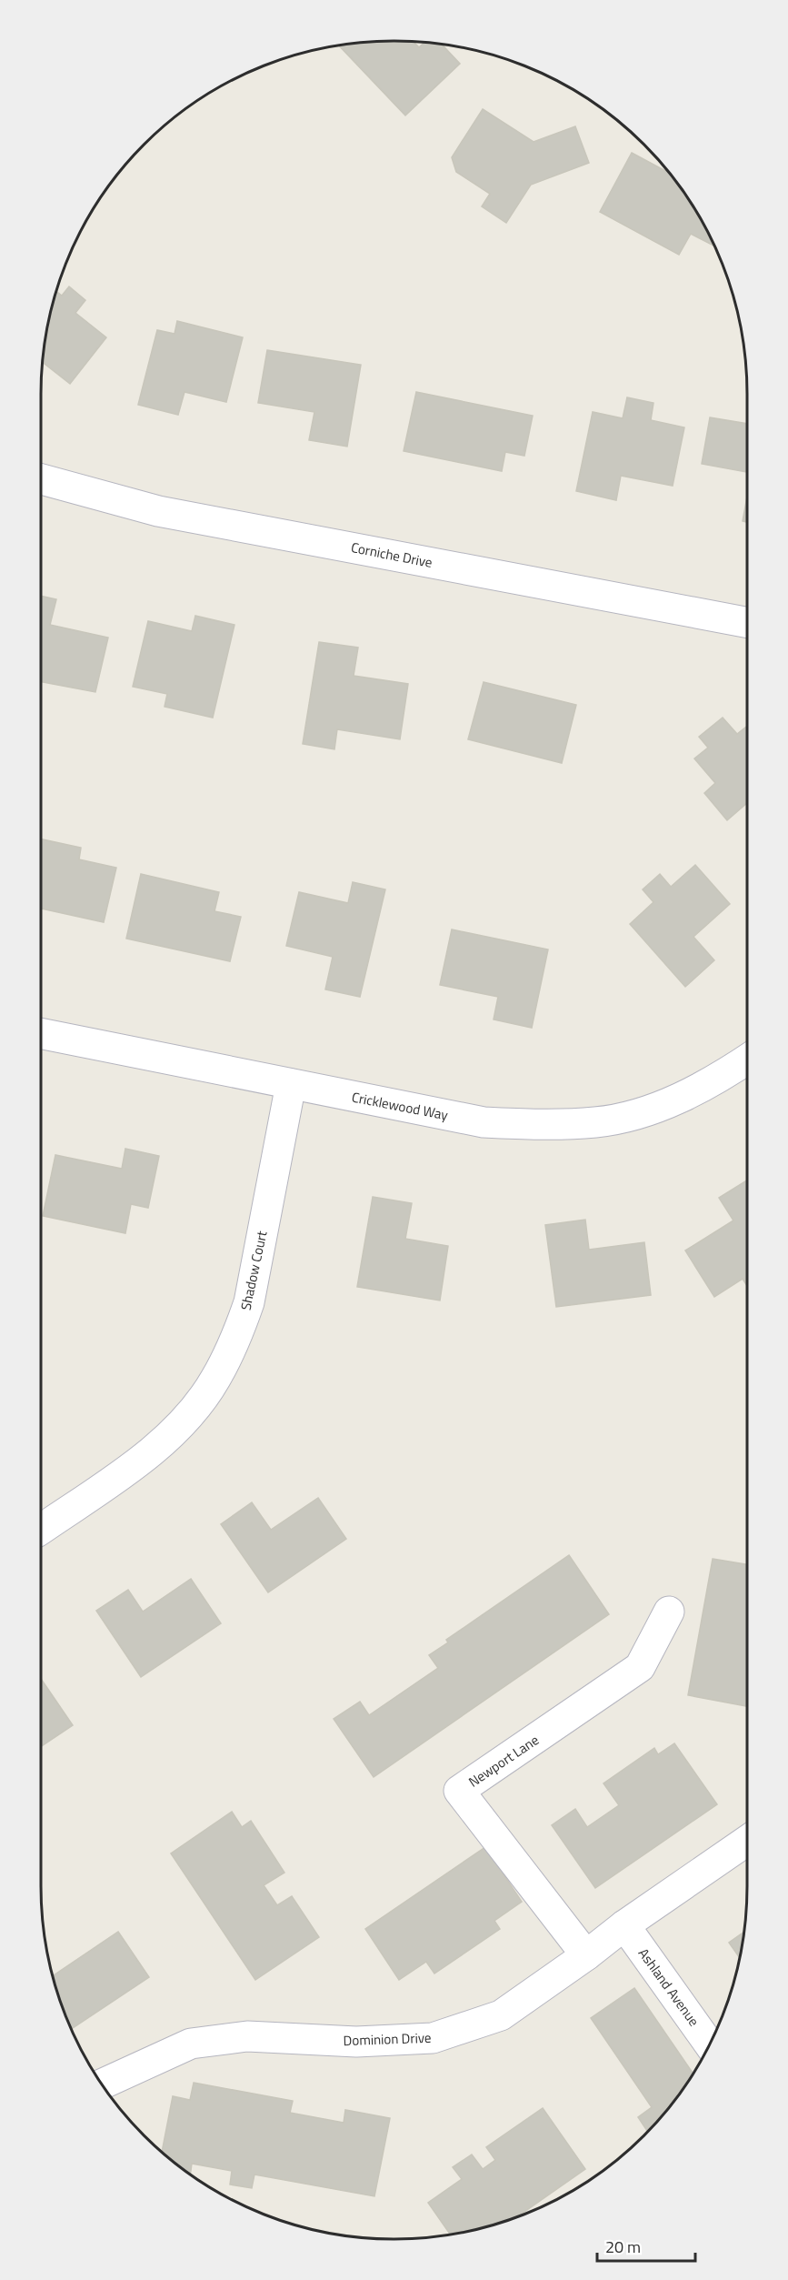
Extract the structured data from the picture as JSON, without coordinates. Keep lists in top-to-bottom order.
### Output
{
  "streets": {
    "street": [
      "Corniche Drive",
      "Cricklewood Way",
      "Shadow Court",
      "Newport Lane",
      "Ashland Avenue",
      "Dominion Drive"
    ]
  },
  "crossings": [
    ["Cricklewood Way", "Shadow Court"],
    ["Newport Lane", "Dominion Drive"],
    ["Ashland Avenue", "Dominion Drive"]
  ],
  "scale_bar": "20 m"
}
